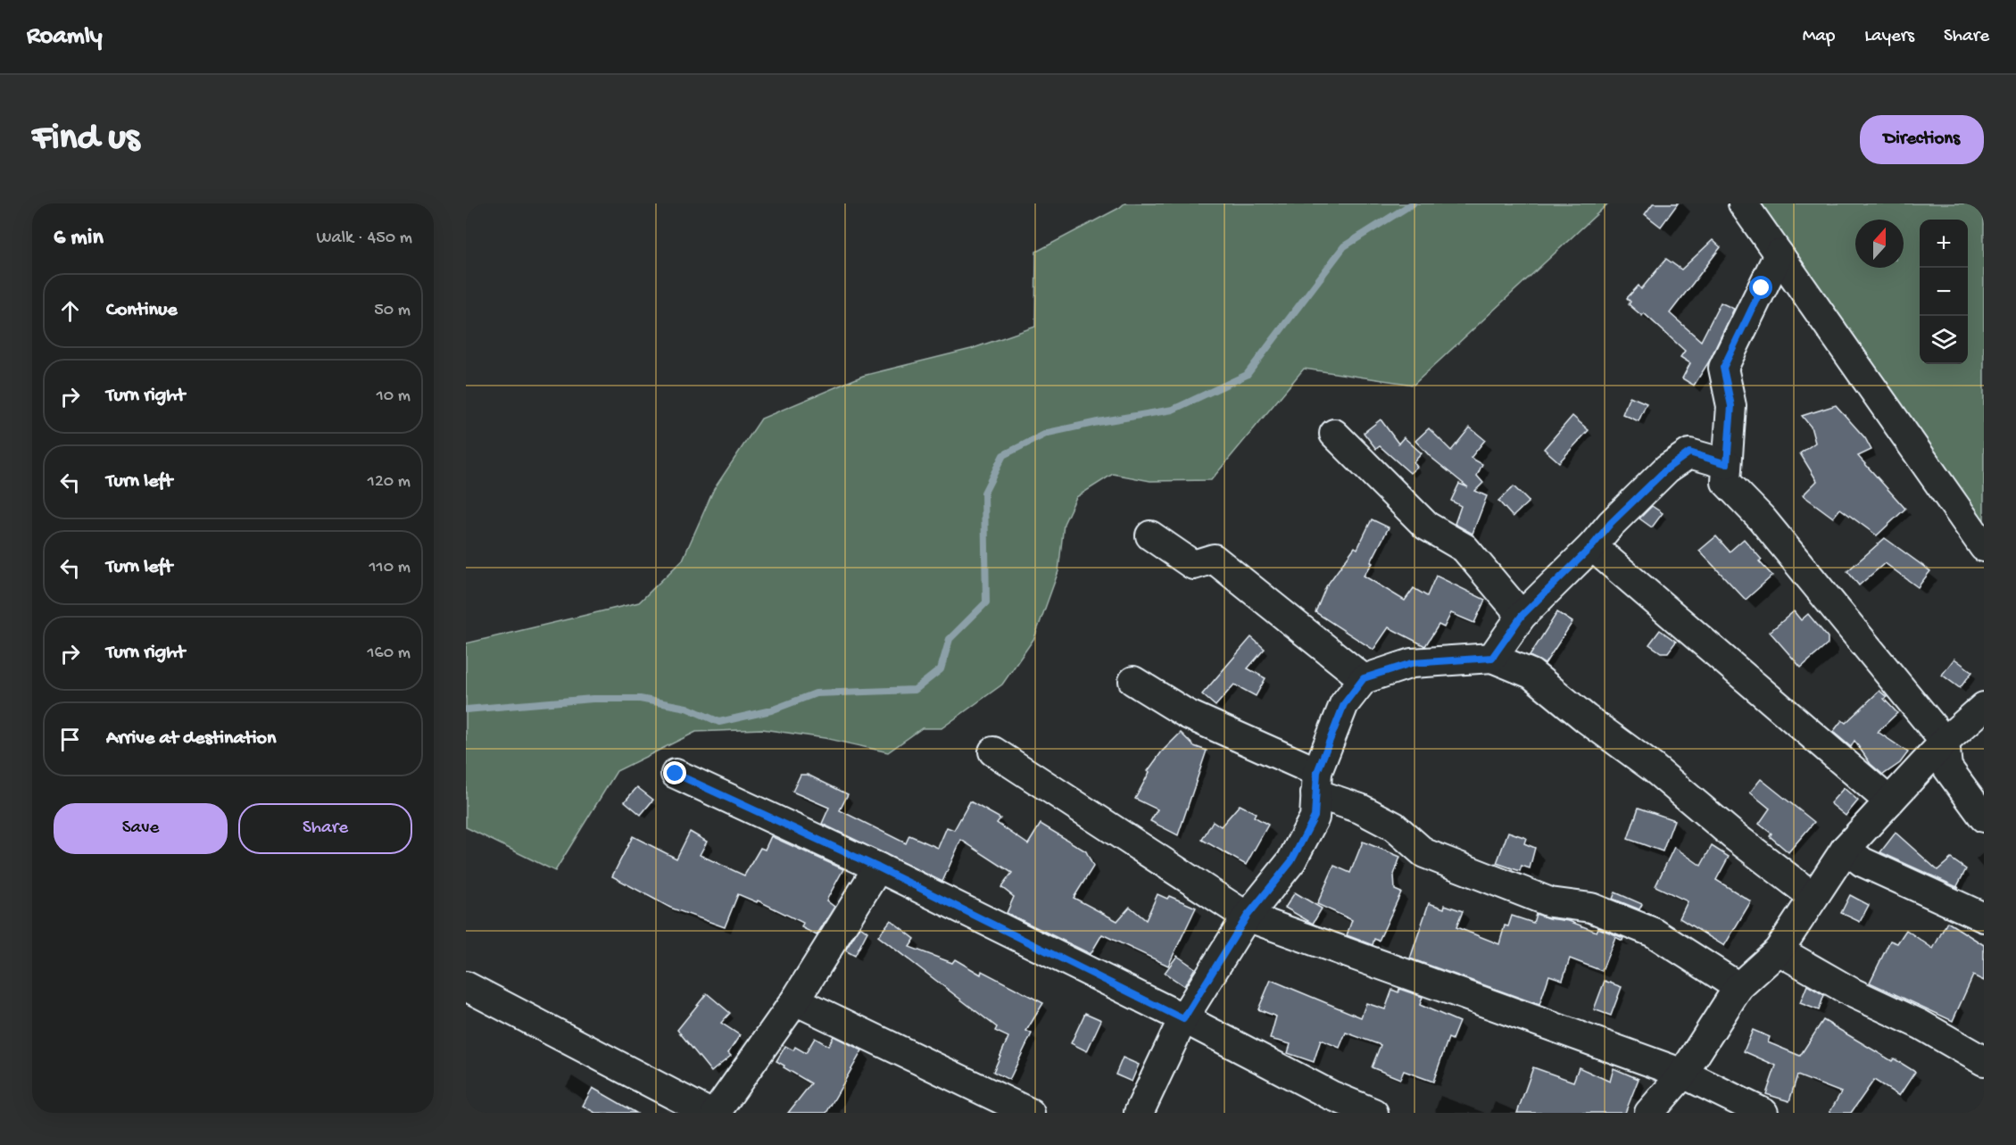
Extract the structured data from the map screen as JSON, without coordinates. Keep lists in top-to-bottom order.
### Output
{
  "north": "top",
  "page": {
    "header": "Roamly",
    "nav": ["Map", "Layers", "Share"],
    "buttons": [
      "Directions",
      ["Save", "Share"]
    ],
    "title": "Find us",
    "heading": ["6 min", "Walk · 450 m"],
    "map_buttons": ["+", "−"],
    "list": [
      ["Continue", "50 m"],
      ["Turn right", "10 m"],
      ["Turn left", "120 m"],
      ["Turn left", "110 m"],
      ["Turn right", "160 m"],
      "Arrive at destination"
    ]
  }
}
